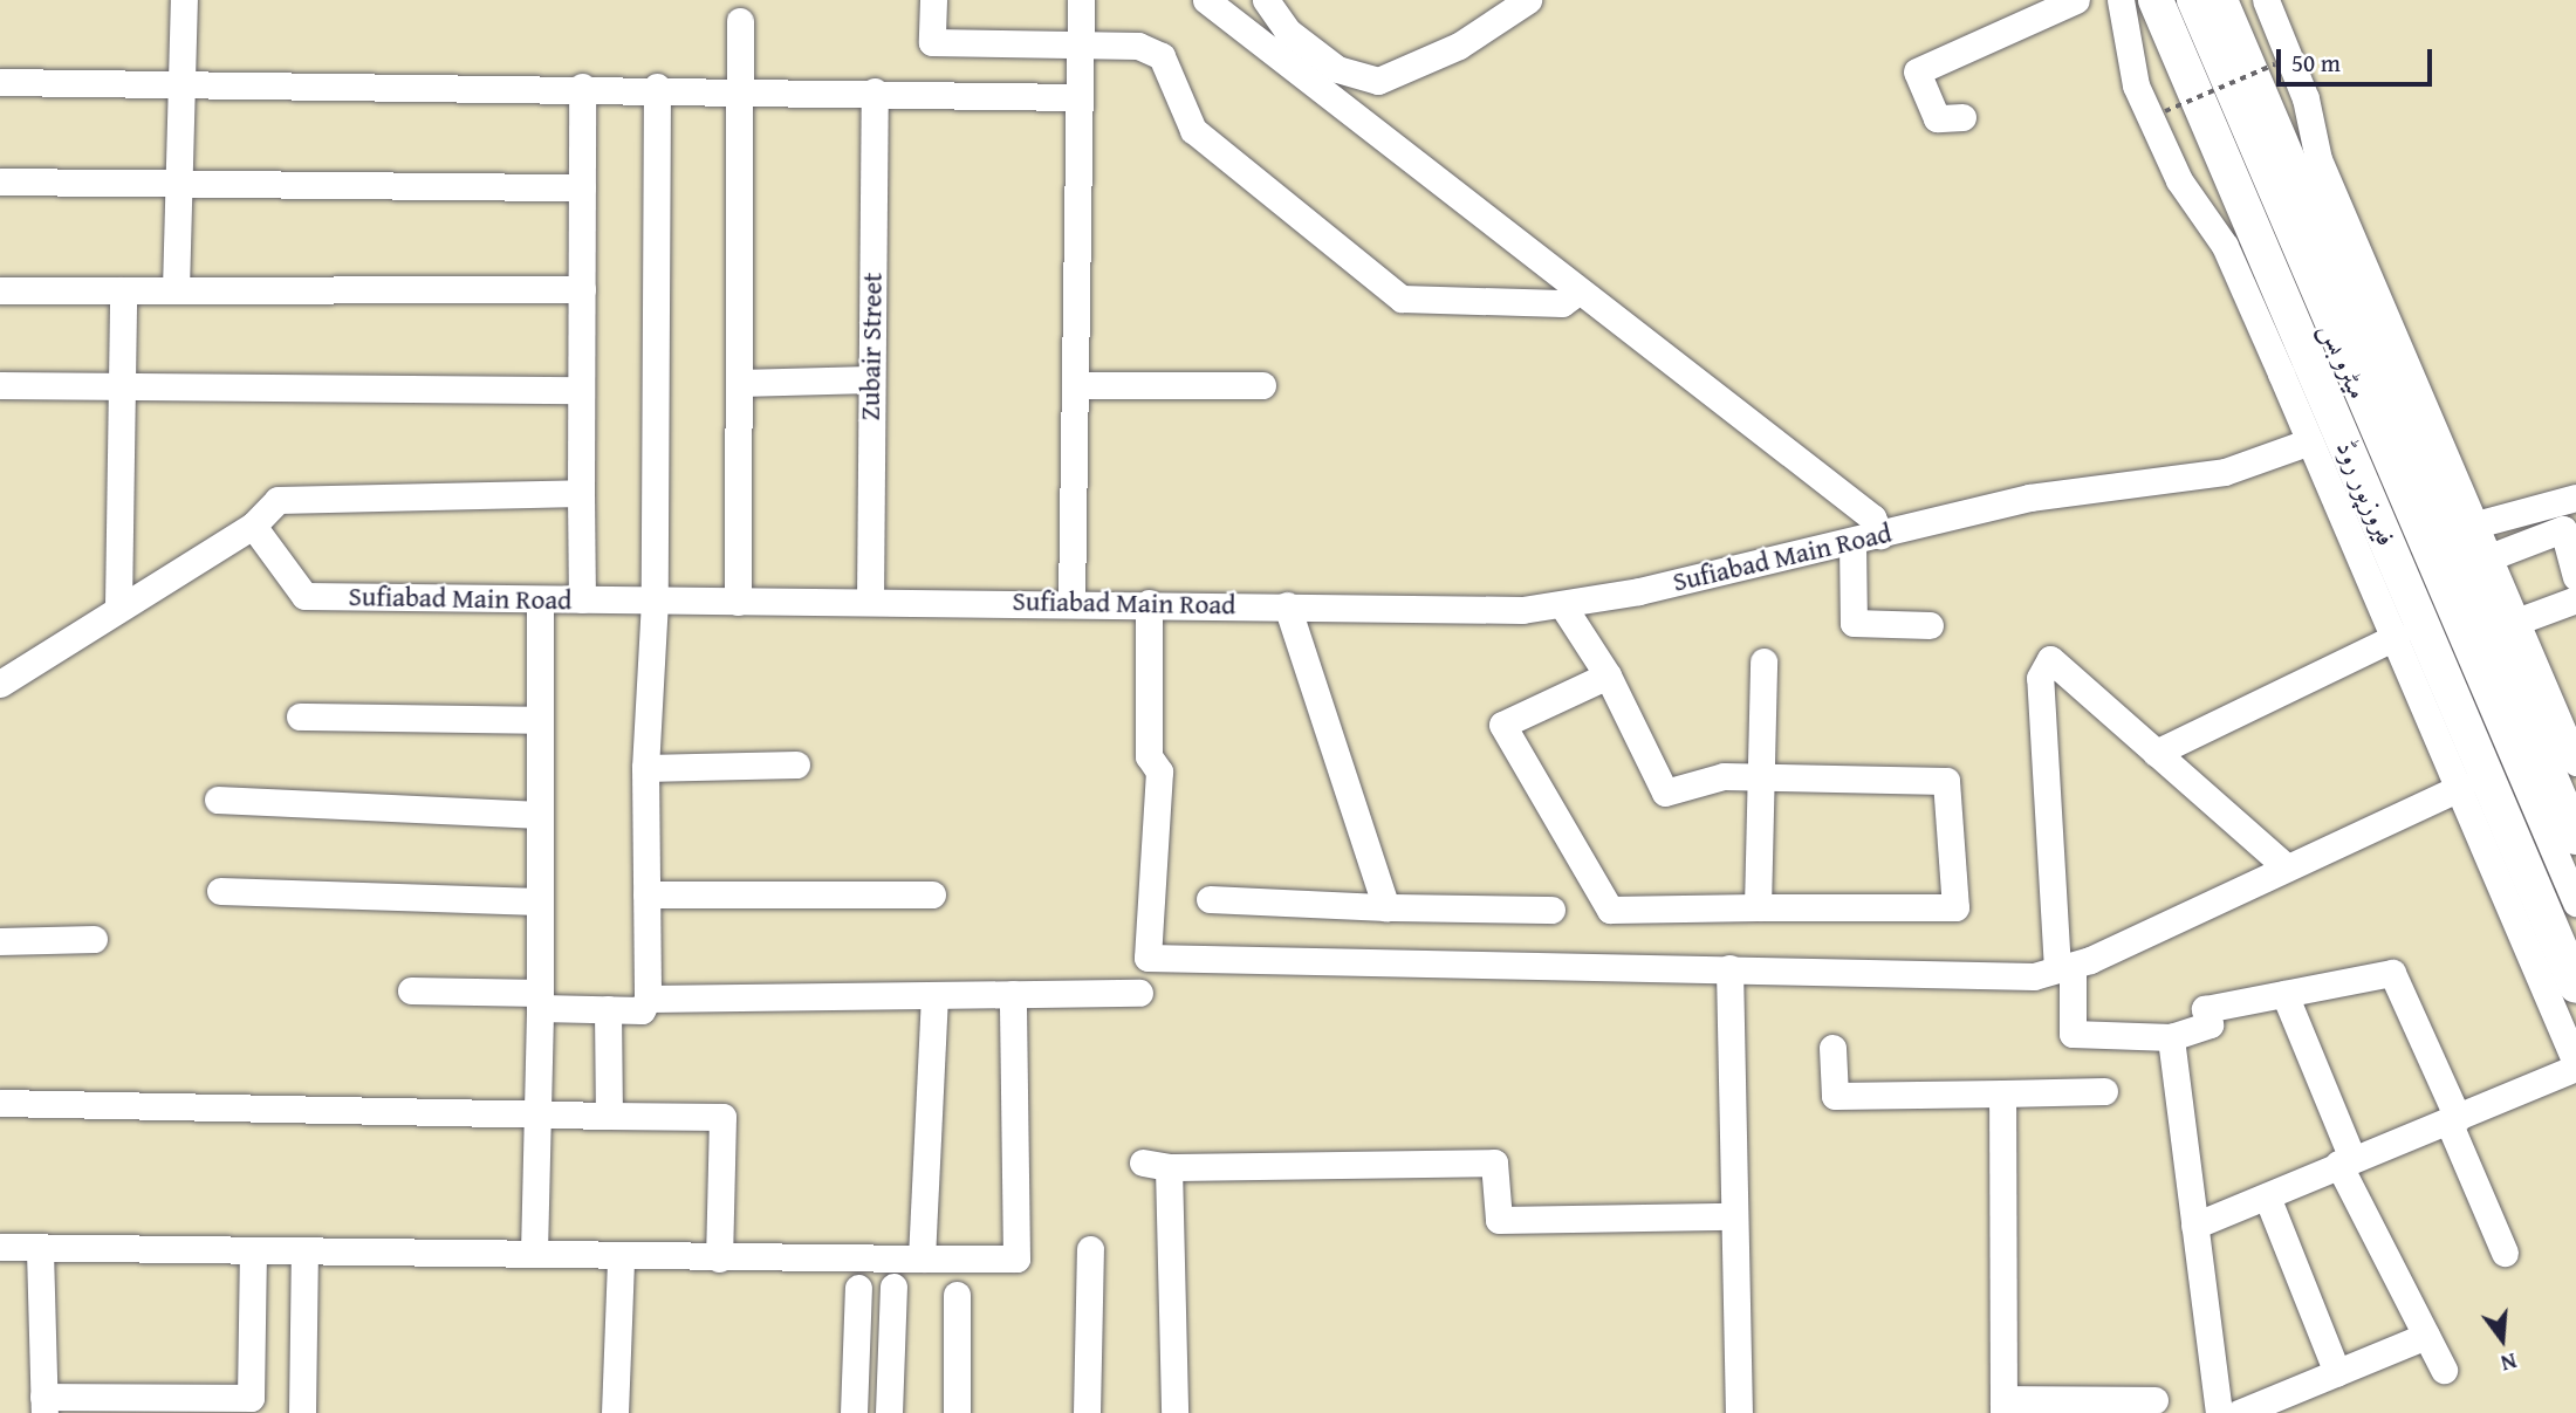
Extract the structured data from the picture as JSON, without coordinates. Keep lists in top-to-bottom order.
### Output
{
  "streets": {
    "main road": ["فیروزپور روڈ"],
    "street": ["Zubair Street", "میٹرو بس", "Sufiabad Main Road"]
  },
  "crossings": [
    ["Zubair Street", "Sufiabad Main Road"]
  ],
  "scale_bar": "50 m",
  "north": "bottom"
}
